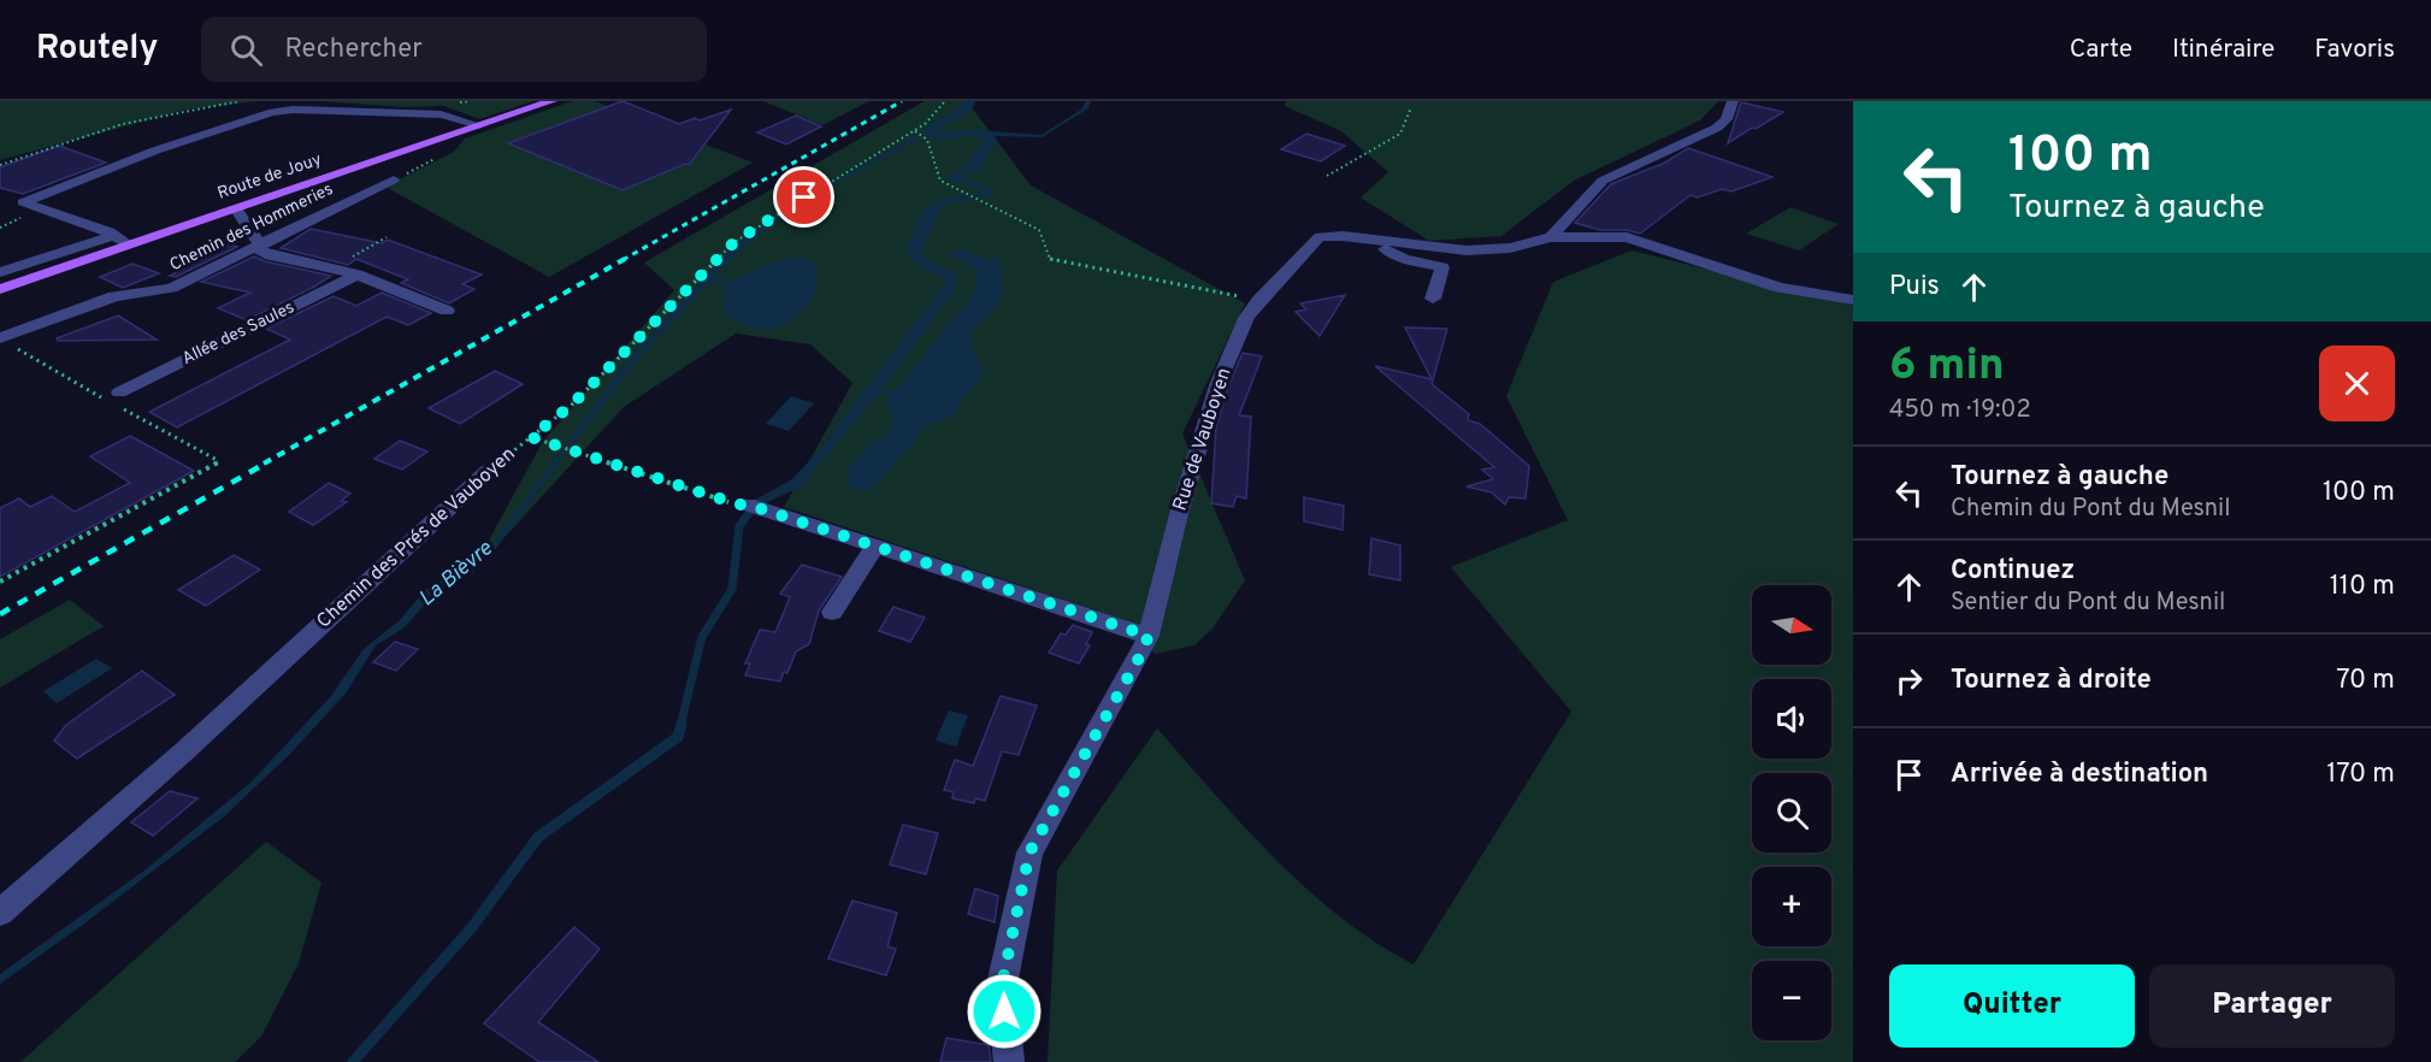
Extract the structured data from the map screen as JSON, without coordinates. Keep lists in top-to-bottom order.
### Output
{
  "streets": {
    "main road": ["Route de Jouy"],
    "street": [
      "Chemin des Hommeries",
      "Allée des Saules",
      "Rue de Vauboyen",
      "Chemin des Prés de Vauboyen"
    ]
  },
  "water": ["La Bièvre"],
  "north": "right",
  "page": {
    "header": "Routely",
    "search": "Rechercher",
    "nav": ["Carte", "Itinéraire", "Favoris"],
    "turn": ["100 m", "Tournez à gauche"],
    "then": "Puis",
    "heading": ["6 min", "450 m · 19:02"],
    "list": [
      {
        "name": "Tournez à gauche",
        "note": "Chemin du Pont du Mesnil",
        "value": "100 m"
      },
      {
        "name": "Continuez",
        "note": "Sentier du Pont du Mesnil",
        "value": "110 m"
      },
      {
        "name": "Tournez à droite",
        "value": "70 m"
      },
      {
        "name": "Arrivée à destination",
        "value": "170 m"
      }
    ],
    "map_buttons": ["+", "−"],
    "buttons": ["Quitter", "Partager"]
  }
}
